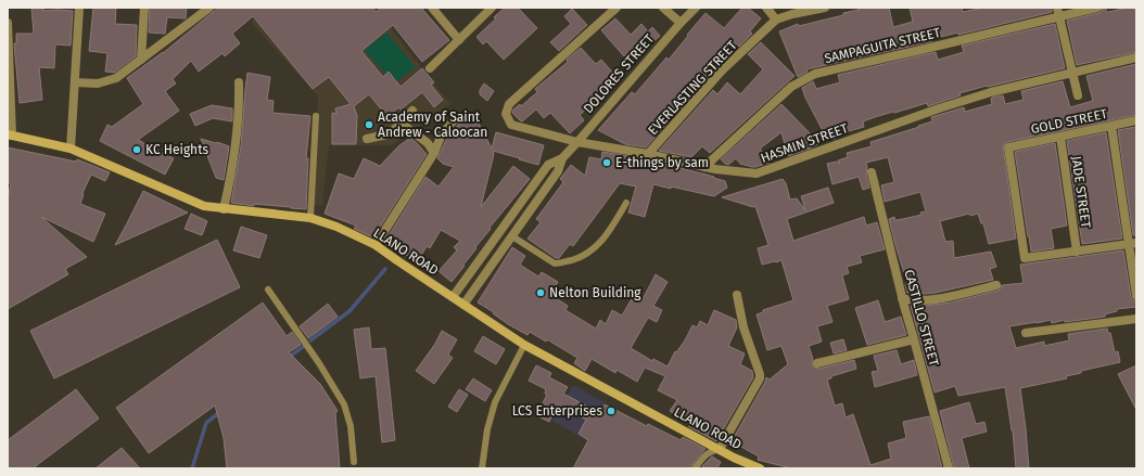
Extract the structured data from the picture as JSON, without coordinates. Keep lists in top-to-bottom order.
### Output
{
  "streets": {
    "main road": ["LLANO ROAD"],
    "street": [
      "SAMPAGUITA STREET",
      "DOLORES STREET",
      "EVERLASTING STREET",
      "GOLD STREET",
      "HASMIN STREET",
      "JADE STREET",
      "CASTILLO STREET"
    ]
  },
  "crossings": [
    ["SAMPAGUITA STREET", "HASMIN STREET"],
    ["DOLORES STREET", "HASMIN STREET"],
    ["DOLORES STREET", "LLANO ROAD"],
    ["EVERLASTING STREET", "HASMIN STREET"],
    ["GOLD STREET", "JADE STREET"]
  ],
  "places": [
    "Academy of Saint Andrew - Caloocan",
    "KC Heights",
    "E-things by sam",
    "Nelton Building",
    "LCS Enterprises"
  ]
}
